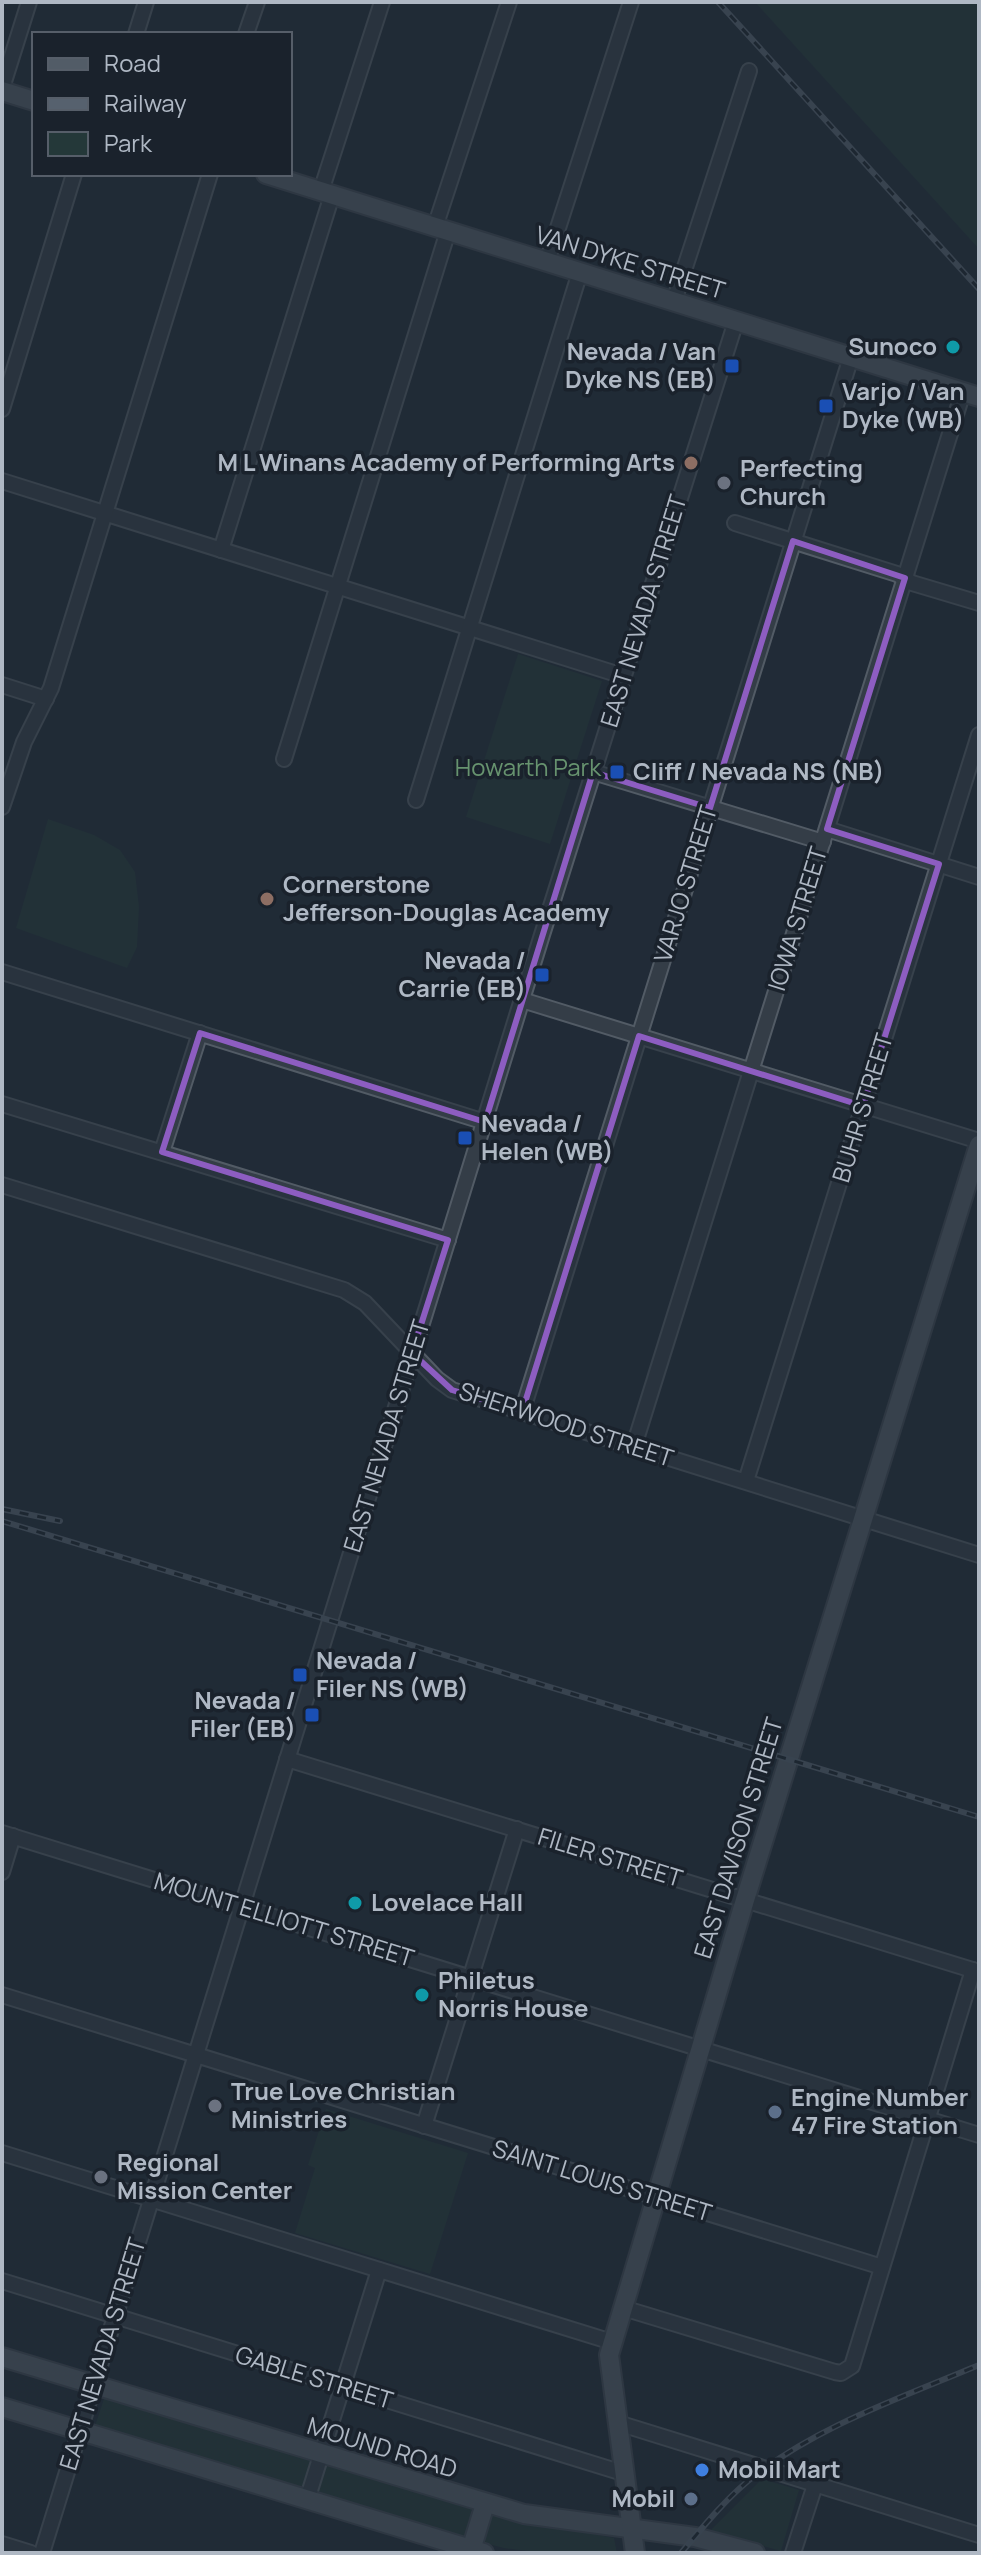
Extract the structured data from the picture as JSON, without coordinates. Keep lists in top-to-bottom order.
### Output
{
  "streets": {
    "main road": ["VAN DYKE STREET", "EAST DAVISON STREET", "MOUND ROAD"],
    "street": [
      "EAST NEVADA STREET",
      "VARJO STREET",
      "IOWA STREET",
      "BUHR STREET",
      "SHERWOOD STREET",
      "FILER STREET",
      "MOUNT ELLIOTT STREET",
      "SAINT LOUIS STREET",
      "GABLE STREET"
    ]
  },
  "crossings": [
    ["VAN DYKE STREET", "EAST NEVADA STREET"],
    ["VAN DYKE STREET", "VARJO STREET"],
    ["VAN DYKE STREET", "IOWA STREET"],
    ["EAST NEVADA STREET", "SHERWOOD STREET"],
    ["EAST NEVADA STREET", "FILER STREET"],
    ["EAST NEVADA STREET", "MOUNT ELLIOTT STREET"],
    ["EAST NEVADA STREET", "SAINT LOUIS STREET"],
    ["EAST NEVADA STREET", "GABLE STREET"],
    ["EAST NEVADA STREET", "MOUND ROAD"],
    ["VARJO STREET", "SHERWOOD STREET"],
    ["IOWA STREET", "SHERWOOD STREET"],
    ["BUHR STREET", "SHERWOOD STREET"],
    ["SHERWOOD STREET", "EAST DAVISON STREET"],
    ["EAST DAVISON STREET", "FILER STREET"],
    ["EAST DAVISON STREET", "MOUNT ELLIOTT STREET"],
    ["EAST DAVISON STREET", "SAINT LOUIS STREET"],
    ["EAST DAVISON STREET", "GABLE STREET"],
    ["EAST DAVISON STREET", "MOUND ROAD"]
  ],
  "parks": ["Howarth Park"],
  "places": {
    "other": [
      "Sunoco",
      "M L Winans Academy of Performing Arts",
      "Perfecting Church",
      "Cornerstone Jefferson-Douglas Academy",
      "Lovelace Hall",
      "Philetus Norris House",
      "True Love Christian Ministries",
      "Engine Number 47 Fire Station",
      "Regional Mission Center",
      "Mobil Mart",
      "Mobil"
    ],
    "transit": [
      "Nevada / Van Dyke NS (EB)",
      "Varjo / Van Dyke (WB)",
      "Cliff / Nevada NS (NB)",
      "Nevada / Carrie (EB)",
      "Nevada / Helen (WB)",
      "Nevada / Filer NS (WB)",
      "Nevada / Filer (EB)"
    ]
  },
  "legend": ["Road", "Railway", "Park"]
}
